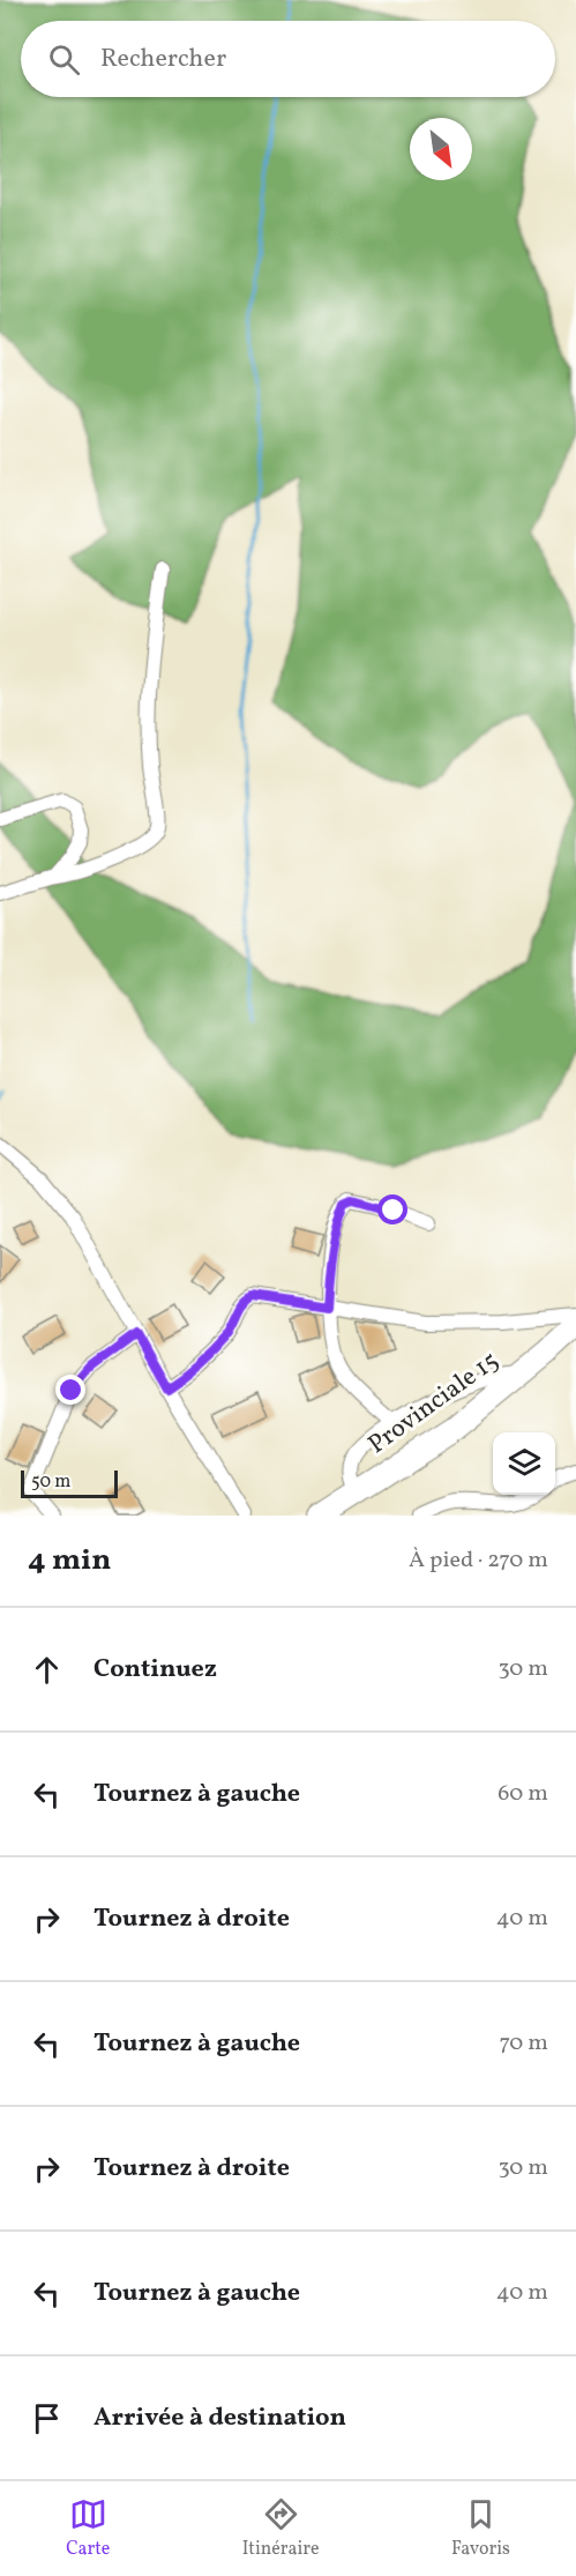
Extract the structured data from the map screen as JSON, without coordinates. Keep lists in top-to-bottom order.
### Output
{
  "streets": {
    "main road": ["Provinciale 15"]
  },
  "scale_bar": "50 m",
  "north": "bottom right",
  "page": {
    "search": "Rechercher",
    "scale": "50 m",
    "heading": ["4 min", "À pied · 270 m"],
    "list": [
      ["Continuez", "30 m"],
      ["Tournez à gauche", "60 m"],
      ["Tournez à droite", "40 m"],
      ["Tournez à gauche", "70 m"],
      ["Tournez à droite", "30 m"],
      ["Tournez à gauche", "40 m"],
      "Arrivée à destination"
    ],
    "nav": ["Carte", "Itinéraire", "Favoris"]
  }
}
